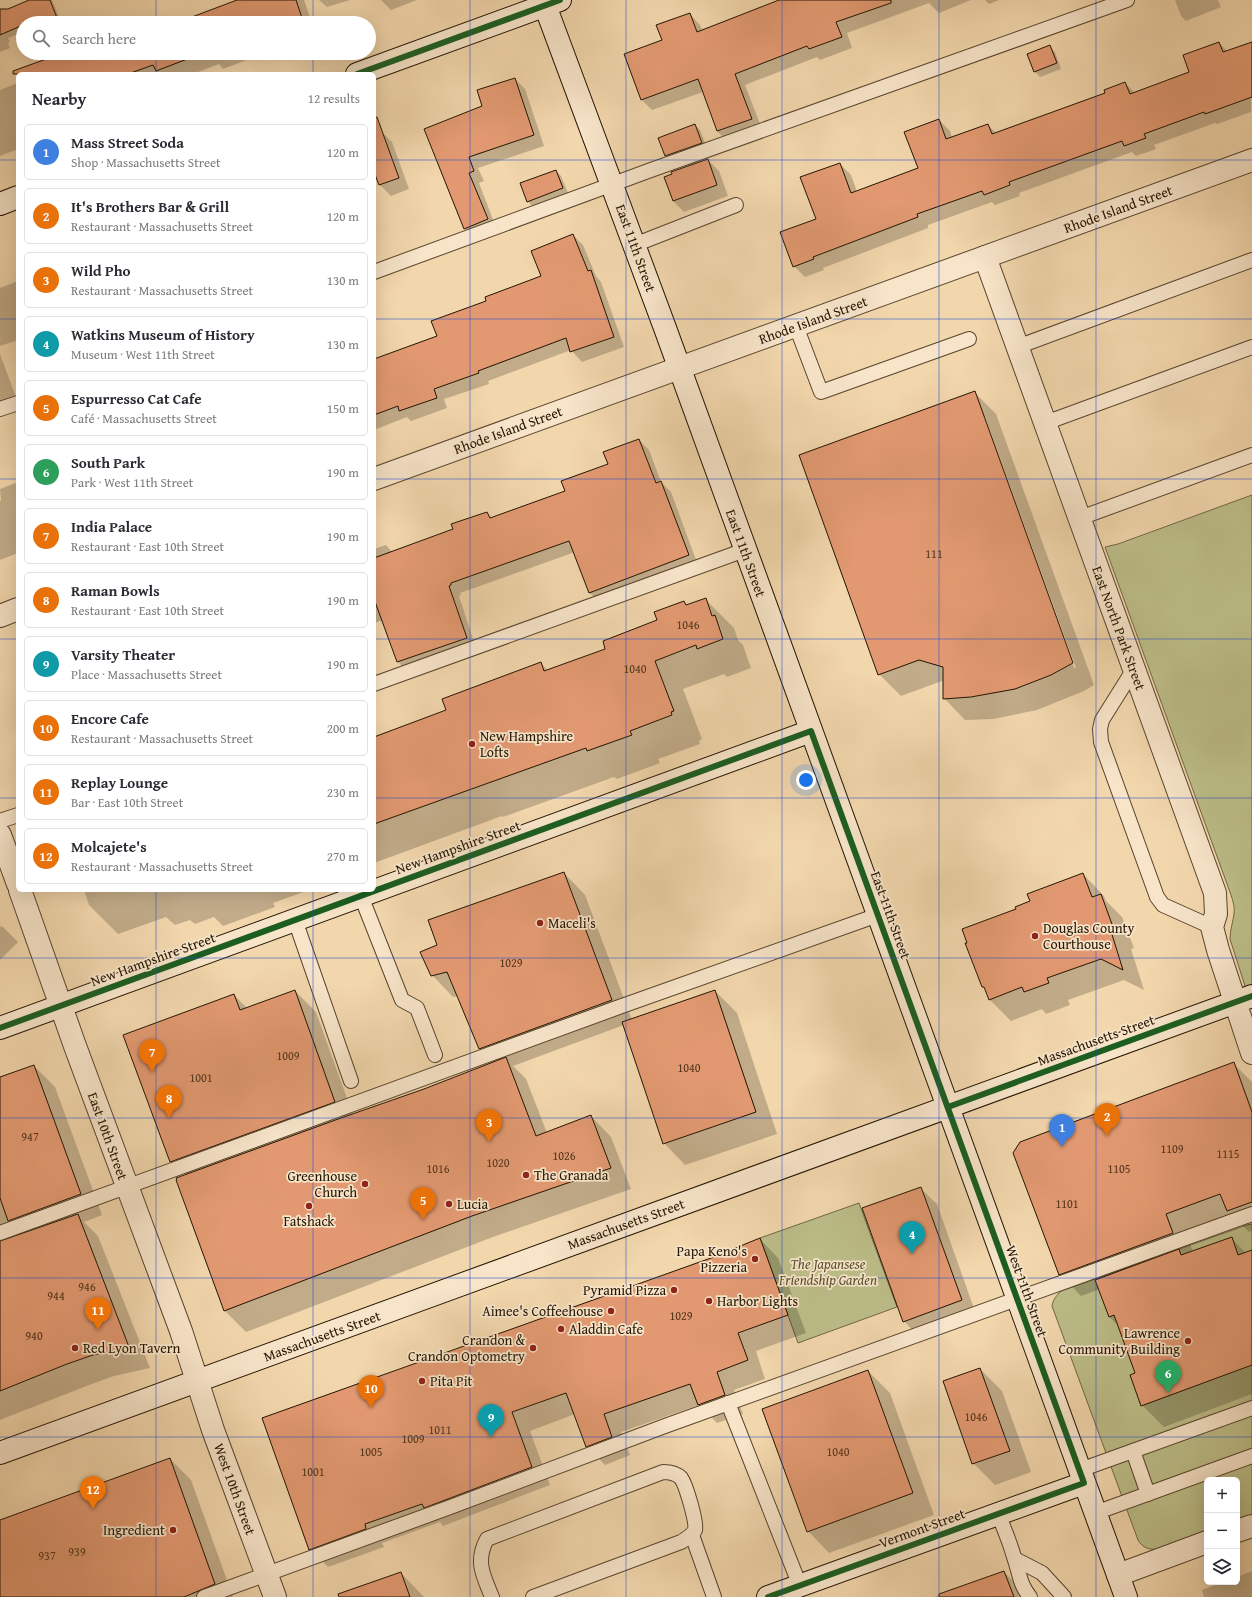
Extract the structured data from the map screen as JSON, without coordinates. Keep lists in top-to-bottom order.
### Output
{
  "streets": {
    "street": [
      "Rhode Island Street",
      "East 11th Street",
      "East North Park Street",
      "New Hampshire Street",
      "Massachusetts Street",
      "East 10th Street",
      "West 11th Street",
      "West 10th Street",
      "Vermont Street"
    ]
  },
  "crossings": [
    ["Rhode Island Street", "East 11th Street"],
    ["Rhode Island Street", "East North Park Street"],
    ["East 11th Street", "New Hampshire Street"],
    ["East 11th Street", "Massachusetts Street"],
    ["East 11th Street", "West 11th Street"],
    ["East North Park Street", "Massachusetts Street"],
    ["New Hampshire Street", "East 10th Street"],
    ["Massachusetts Street", "East 10th Street"],
    ["Massachusetts Street", "West 11th Street"],
    ["Massachusetts Street", "West 10th Street"],
    ["East 10th Street", "West 10th Street"],
    ["West 11th Street", "Vermont Street"]
  ],
  "parks": ["The Japansese Friendship Garden"],
  "places": [
    "New Hampshire Lofts",
    "Maceli's",
    "Douglas County Courthouse",
    "The Granada",
    "Greenhouse Church",
    "Lucia",
    "Fatshack",
    "Papa Keno's Pizzeria",
    "Pyramid Pizza",
    "Harbor Lights",
    "Aimee's Coffeehouse",
    "Aladdin Cafe",
    "Lawrence Community Building",
    "Red Lyon Tavern",
    "Crandon & Crandon Optometry",
    "Pita Pit",
    "Ingredient"
  ],
  "house_numbers": [
    "111",
    "1046",
    "1040",
    "1029",
    "1009",
    "1040",
    "1001",
    "947",
    "1109",
    "1115",
    "1026",
    "1020",
    "1016",
    "1105",
    "1101",
    "946",
    "944",
    "1029",
    "940",
    "1046",
    "1011",
    "1009",
    "1005",
    "1040",
    "1001",
    "939",
    "937"
  ],
  "page": {
    "search": "Search here",
    "heading": ["Nearby", "12 results"],
    "list": [
      {
        "mark": "1",
        "name": "Mass Street Soda",
        "note": "Shop · Massachusetts Street",
        "value": "120 m"
      },
      {
        "mark": "2",
        "name": "It's Brothers Bar & Grill",
        "note": "Restaurant · Massachusetts Street",
        "value": "120 m"
      },
      {
        "mark": "3",
        "name": "Wild Pho",
        "note": "Restaurant · Massachusetts Street",
        "value": "130 m"
      },
      {
        "mark": "4",
        "name": "Watkins Museum of History",
        "note": "Museum · West 11th Street",
        "value": "130 m"
      },
      {
        "mark": "5",
        "name": "Espurresso Cat Cafe",
        "note": "Café · Massachusetts Street",
        "value": "150 m"
      },
      {
        "mark": "6",
        "name": "South Park",
        "note": "Park · West 11th Street",
        "value": "190 m"
      },
      {
        "mark": "7",
        "name": "India Palace",
        "note": "Restaurant · East 10th Street",
        "value": "190 m"
      },
      {
        "mark": "8",
        "name": "Raman Bowls",
        "note": "Restaurant · East 10th Street",
        "value": "190 m"
      },
      {
        "mark": "9",
        "name": "Varsity Theater",
        "note": "Place · Massachusetts Street",
        "value": "190 m"
      },
      {
        "mark": "10",
        "name": "Encore Cafe",
        "note": "Restaurant · Massachusetts Street",
        "value": "200 m"
      },
      {
        "mark": "11",
        "name": "Replay Lounge",
        "note": "Bar · East 10th Street",
        "value": "230 m"
      },
      {
        "mark": "12",
        "name": "Molcajete's",
        "note": "Restaurant · Massachusetts Street",
        "value": "270 m"
      }
    ],
    "pins": [
      "7",
      "8",
      "2",
      "3",
      "1",
      "5",
      "4",
      "11",
      "6",
      "10",
      "9",
      "12"
    ],
    "map_buttons": ["+", "−"]
  }
}
